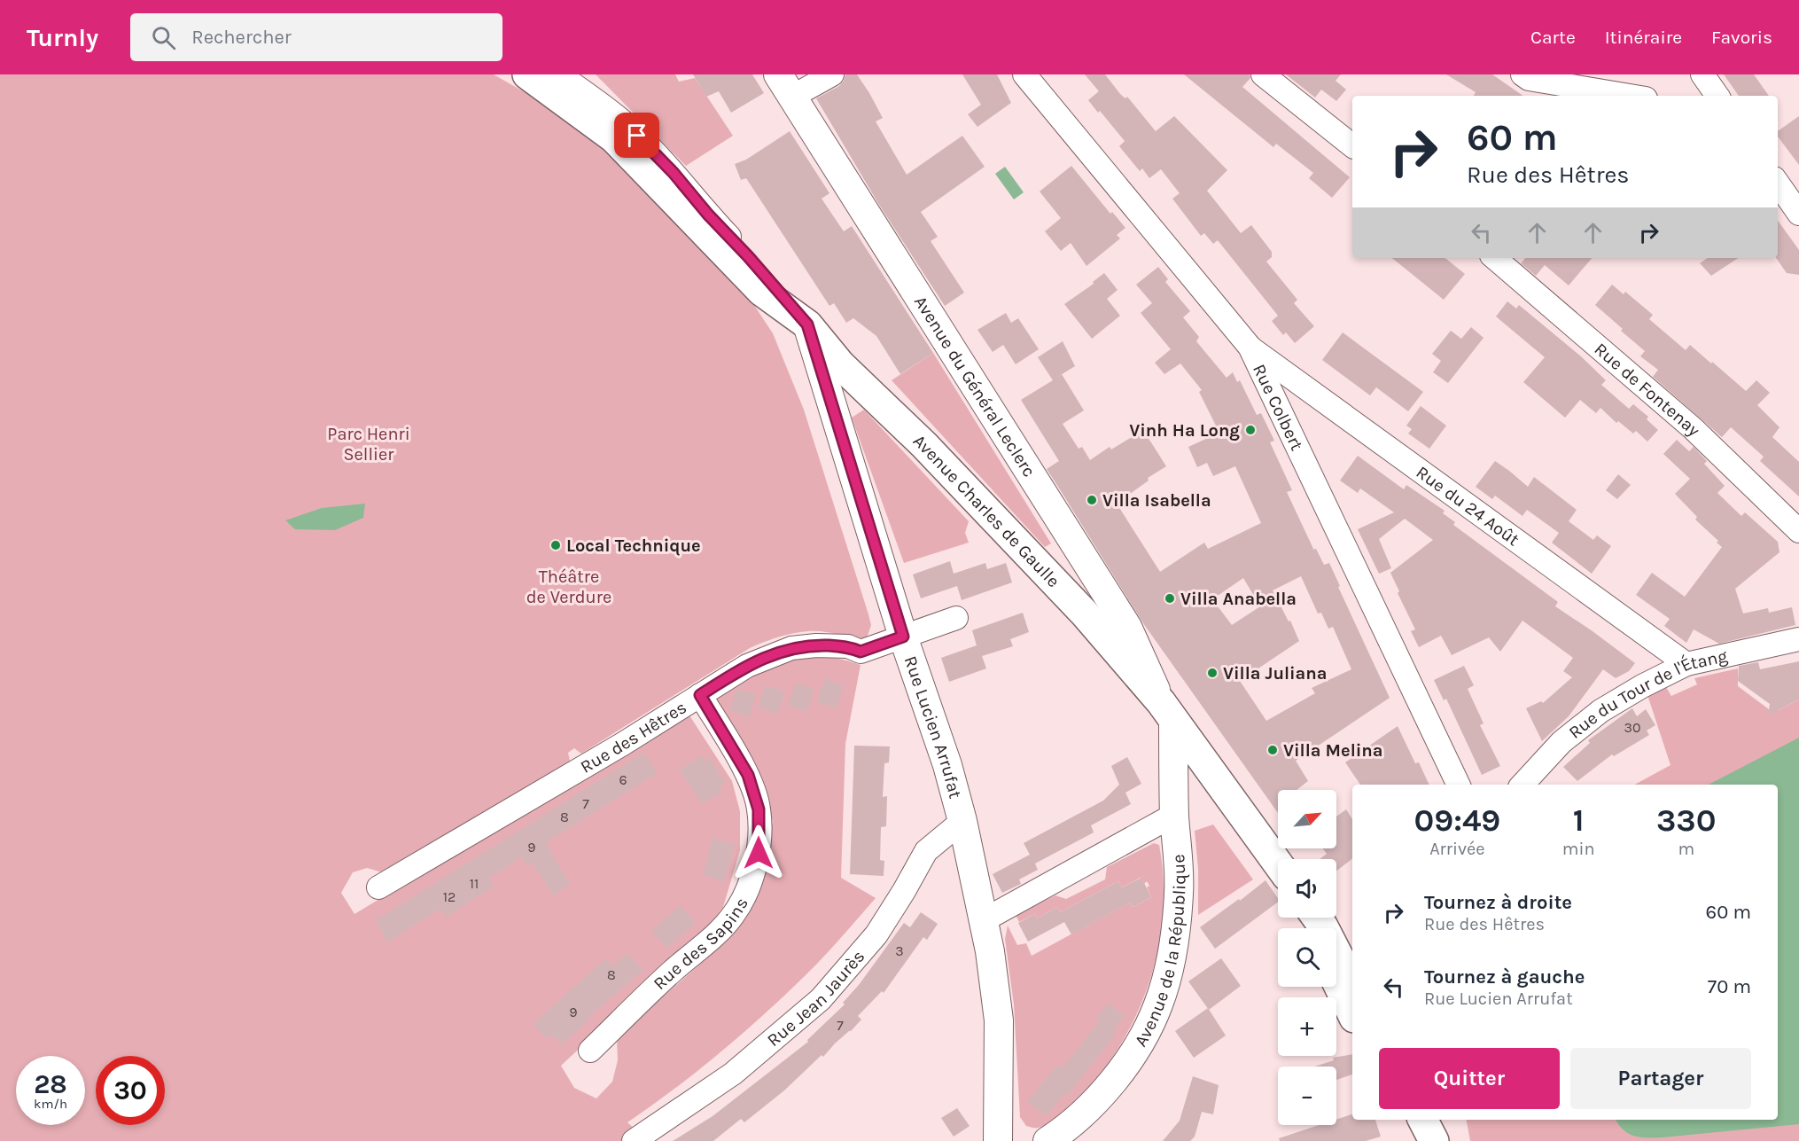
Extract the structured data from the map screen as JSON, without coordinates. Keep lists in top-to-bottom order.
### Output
{
  "streets": {
    "main road": ["Avenue Charles de Gaulle"],
    "street": [
      "Avenue du Général Leclerc",
      "Rue de Fontenay",
      "Rue Colbert",
      "Rue du 24 Août",
      "Rue du Tour de l'Étang",
      "Rue Lucien Arrufat",
      "Rue des Hêtres",
      "Rue des Sapins",
      "Avenue de la République",
      "Rue Jean Jaurès"
    ]
  },
  "crossings": [
    ["Avenue du Général Leclerc", "Avenue Charles de Gaulle"],
    ["Avenue du Général Leclerc", "Avenue de la République"],
    ["Rue Colbert", "Rue du 24 Août"],
    ["Rue du 24 Août", "Rue du Tour de l'Étang"],
    ["Avenue Charles de Gaulle", "Rue Lucien Arrufat"],
    ["Avenue Charles de Gaulle", "Avenue de la République"],
    ["Rue Lucien Arrufat", "Rue des Hêtres"],
    ["Rue Lucien Arrufat", "Rue Jean Jaurès"],
    ["Rue des Hêtres", "Rue des Sapins"]
  ],
  "parks": ["Parc Henri Sellier", "Théâtre de Verdure"],
  "places": [
    "Vinh Ha Long",
    "Villa Isabella",
    "Local Technique",
    "Villa Anabella",
    "Villa Juliana",
    "Villa Melina"
  ],
  "house_numbers": [
    "30",
    "6",
    "7",
    "8",
    "9",
    "11",
    "12",
    "3",
    "8",
    "9",
    "7"
  ],
  "north": "top right",
  "page": {
    "header": "Turnly",
    "search": "Rechercher",
    "nav": ["Carte", "Itinéraire", "Favoris"],
    "turn": ["60 m", "Rue des Hêtres"],
    "eta": [
      "09:49",
      "Arrivée",
      "1",
      "min",
      "330",
      "m"
    ],
    "map_buttons": ["+", "−"],
    "list": [
      {
        "name": "Tournez à droite",
        "note": "Rue des Hêtres",
        "value": "60 m"
      },
      {
        "name": "Tournez à gauche",
        "note": "Rue Lucien Arrufat",
        "value": "70 m"
      }
    ],
    "buttons": ["Quitter", "Partager"],
    "speed": "28 km/h",
    "limit": "30"
  }
}
